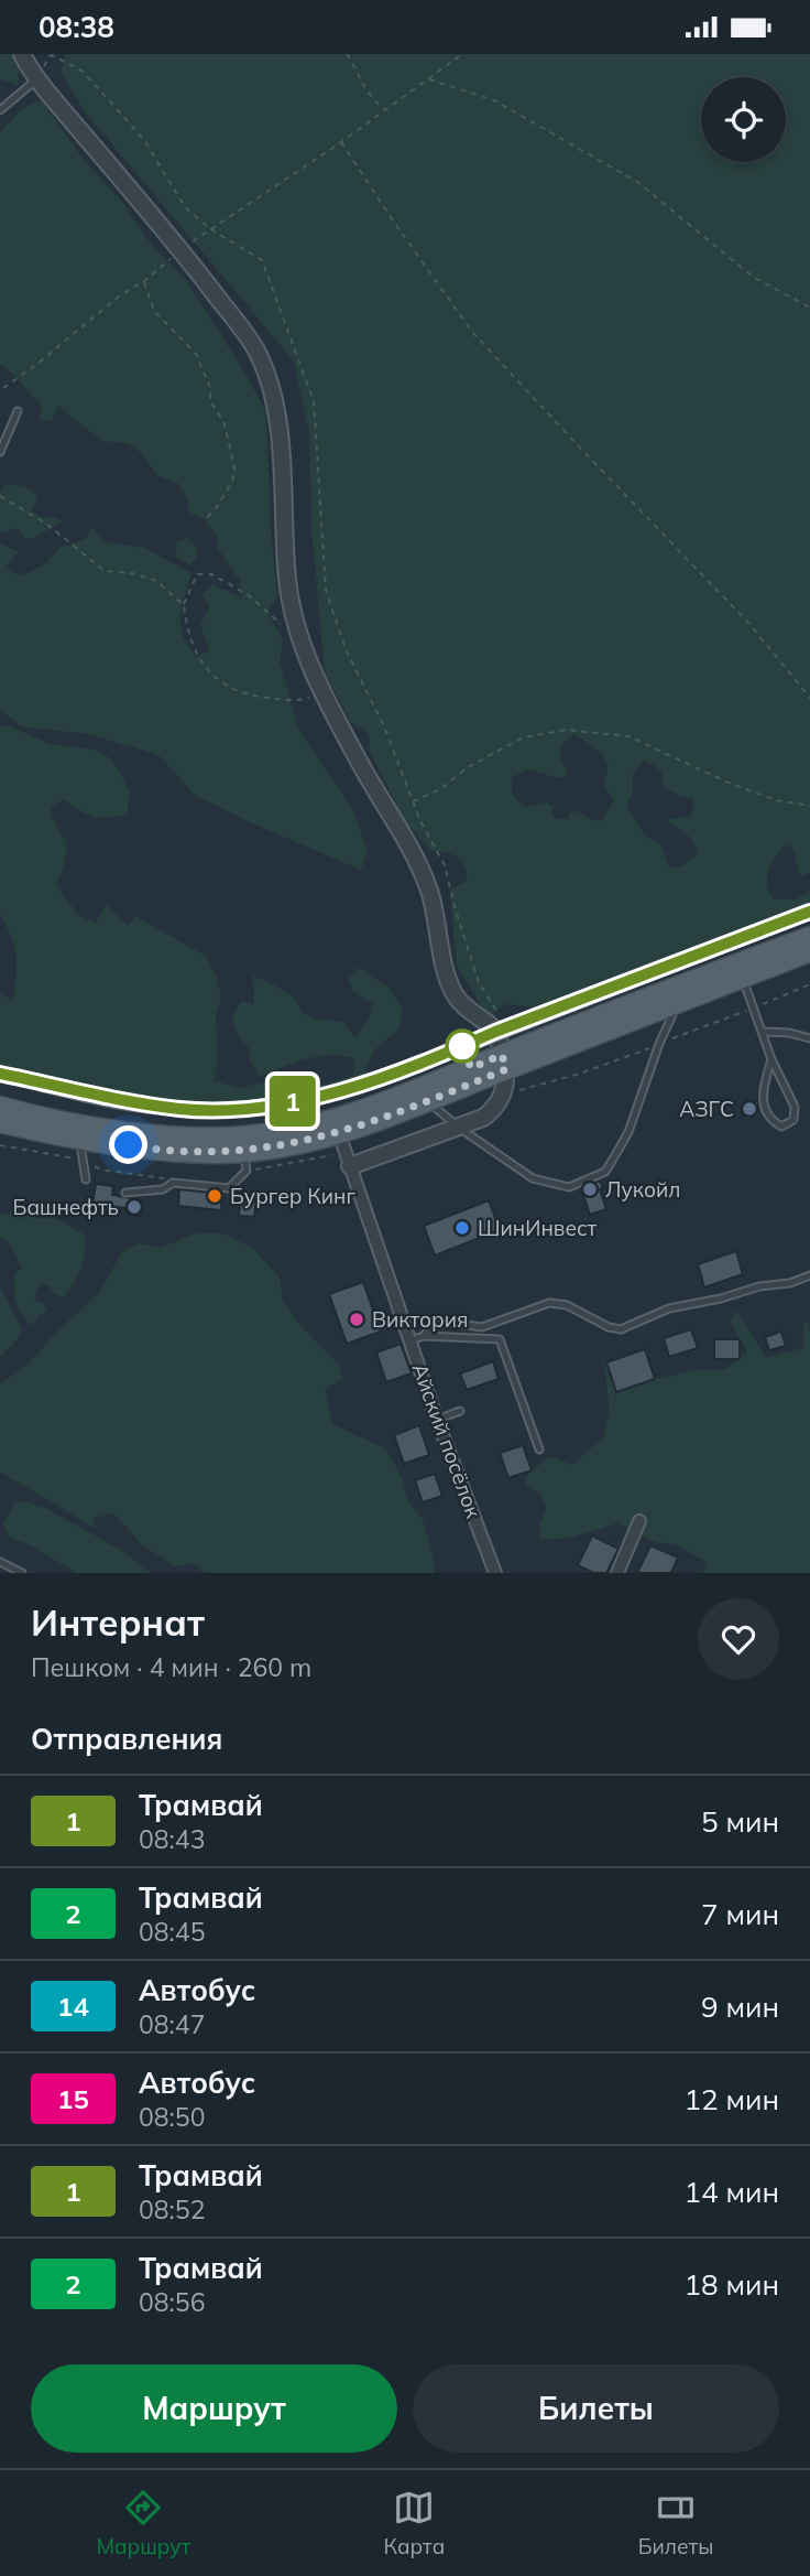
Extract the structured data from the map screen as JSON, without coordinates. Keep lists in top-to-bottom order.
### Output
{
  "streets": {
    "street": ["Айский посёлок"]
  },
  "places": [
    "АЗГС",
    "Лукойл",
    "Бургер Кинг",
    "Башнефть",
    "ШинИнвест",
    "Виктория"
  ],
  "lines": ["tram line 1"],
  "page": {
    "status": "08:38",
    "on_map": "1",
    "heading": [
      ["Интернат", "Пешком · 4 мин · 260 m"],
      "Отправления"
    ],
    "list": [
      {
        "mark": "1",
        "name": "Трамвай",
        "note": "08:43",
        "value": "5 мин"
      },
      {
        "mark": "2",
        "name": "Трамвай",
        "note": "08:45",
        "value": "7 мин"
      },
      {
        "mark": "14",
        "name": "Автобус",
        "note": "08:47",
        "value": "9 мин"
      },
      {
        "mark": "15",
        "name": "Автобус",
        "note": "08:50",
        "value": "12 мин"
      },
      {
        "mark": "1",
        "name": "Трамвай",
        "note": "08:52",
        "value": "14 мин"
      },
      {
        "mark": "2",
        "name": "Трамвай",
        "note": "08:56",
        "value": "18 мин"
      }
    ],
    "buttons": ["Маршрут", "Билеты"],
    "tabs": ["Маршрут", "Карта", "Билеты"]
  }
}
